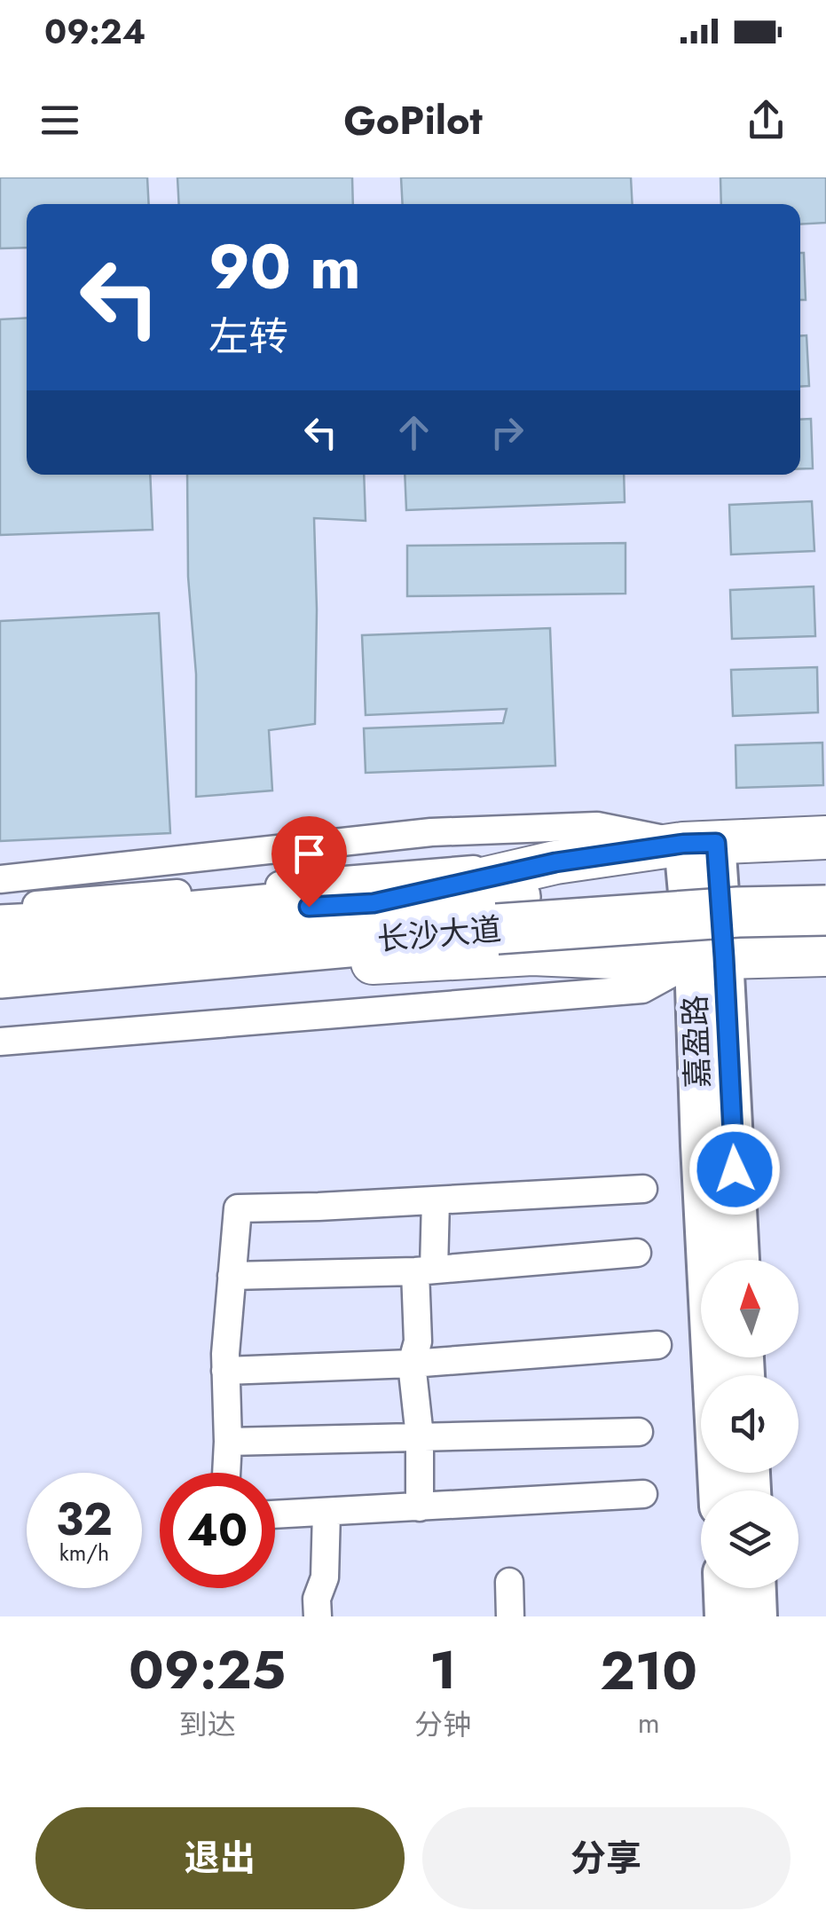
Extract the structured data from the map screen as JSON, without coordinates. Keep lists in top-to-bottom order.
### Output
{
  "streets": {
    "highway": ["长沙大道"],
    "street": ["嘉盈路"]
  },
  "north": "top",
  "page": {
    "status": "09:24",
    "header": "GoPilot",
    "turn": ["90 m", "左转"],
    "speed": "32 km/h",
    "limit": "40",
    "eta": [
      "09:25",
      "到达",
      "1",
      "分钟",
      "210",
      "m"
    ],
    "buttons": ["退出", "分享"]
  }
}
